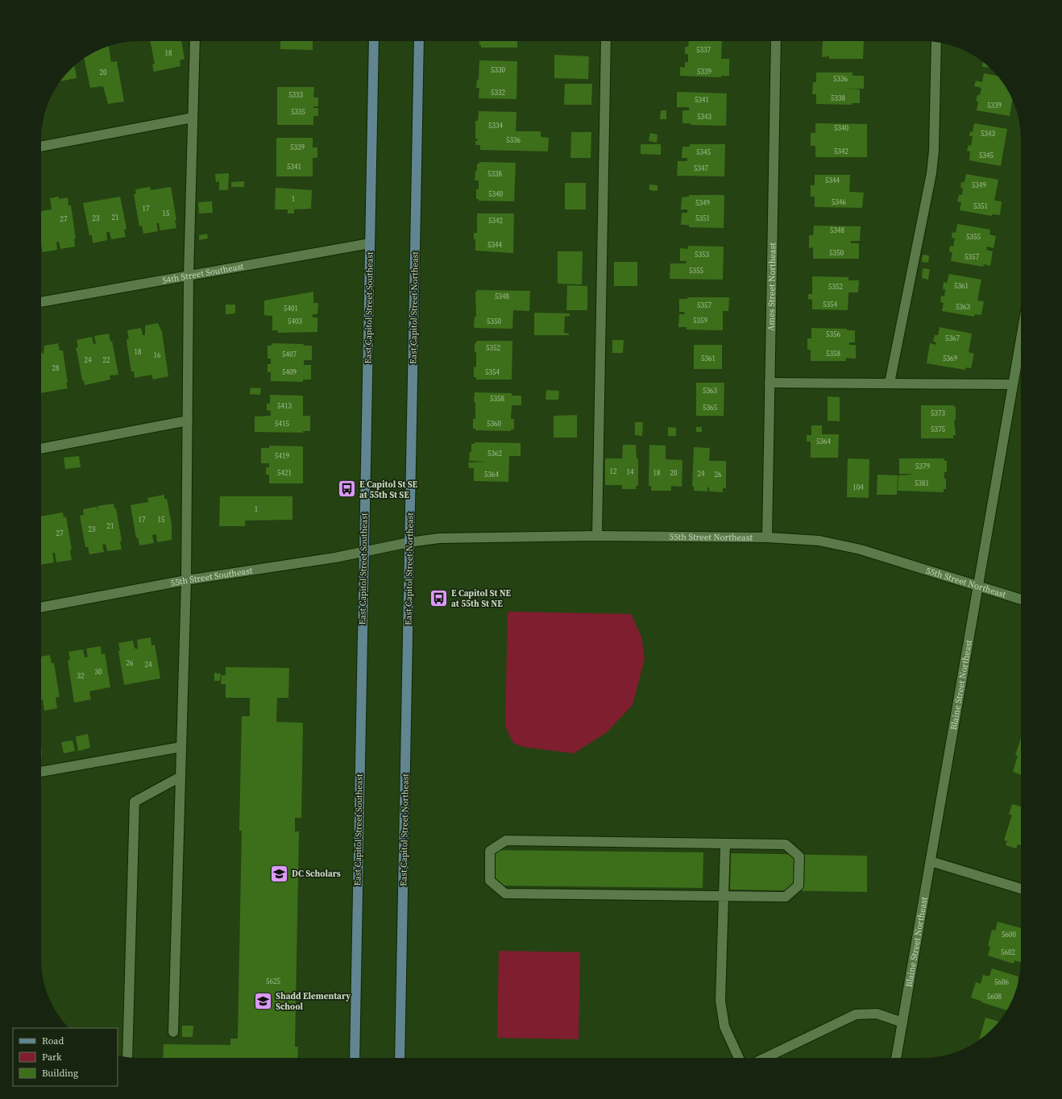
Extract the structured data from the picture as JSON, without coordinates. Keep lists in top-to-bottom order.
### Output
{
  "streets": {
    "main road": ["East Capitol Street Southeast", "East Capitol Street Northeast"],
    "street": [
      "54th Street Southeast",
      "Ames Street Northeast",
      "55th Street Northeast",
      "55th Street Southeast",
      "Blaine Street Northeast"
    ]
  },
  "crossings": [
    ["54th Street Southeast", "East Capitol Street Southeast"],
    ["Ames Street Northeast", "55th Street Northeast"],
    ["East Capitol Street Southeast", "55th Street Southeast"],
    ["East Capitol Street Northeast", "55th Street Northeast"],
    ["55th Street Northeast", "55th Street Southeast"],
    ["55th Street Northeast", "Blaine Street Northeast"]
  ],
  "places": {
    "bus stop": ["E Capitol St SE at 55th St SE", "E Capitol St NE at 55th St NE"],
    "school or university": ["DC Scholars", "Shadd Elementary School"]
  },
  "house_numbers": [
    "5337",
    "18",
    "5330",
    "5339",
    "20",
    "5336",
    "5332",
    "5333",
    "5338",
    "5341",
    "5339",
    "5335",
    "5343",
    "5334",
    "5340",
    "5343",
    "5336",
    "5339",
    "5342",
    "5345",
    "5345",
    "5341",
    "5347",
    "5338",
    "5344",
    "5349",
    "5340",
    "1",
    "5346",
    "5349",
    "5351",
    "17",
    "15",
    "21",
    "23",
    "5351",
    "27",
    "5342",
    "5348",
    "5355",
    "5344",
    "5350",
    "5353",
    "5357",
    "5355",
    "5361",
    "5352",
    "5348",
    "5354",
    "5357",
    "5363",
    "5401",
    "5359",
    "5403",
    "5350",
    "5356",
    "5367",
    "5352",
    "18",
    "5358",
    "5407",
    "16",
    "5361",
    "5369",
    "24",
    "22",
    "28",
    "5409",
    "5354",
    "5363",
    "5358",
    "5413",
    "5365",
    "5373",
    "5415",
    "5360",
    "5375",
    "5364",
    "5362",
    "5419",
    "5379",
    "12",
    "14",
    "5421",
    "18",
    "20",
    "24",
    "5364",
    "26",
    "5381",
    "104",
    "1",
    "17",
    "15",
    "21",
    "23",
    "27",
    "26",
    "24",
    "30",
    "32",
    "5600",
    "5602",
    "5625",
    "5606",
    "5608"
  ],
  "legend": ["Road", "Park", "Building"]
}
